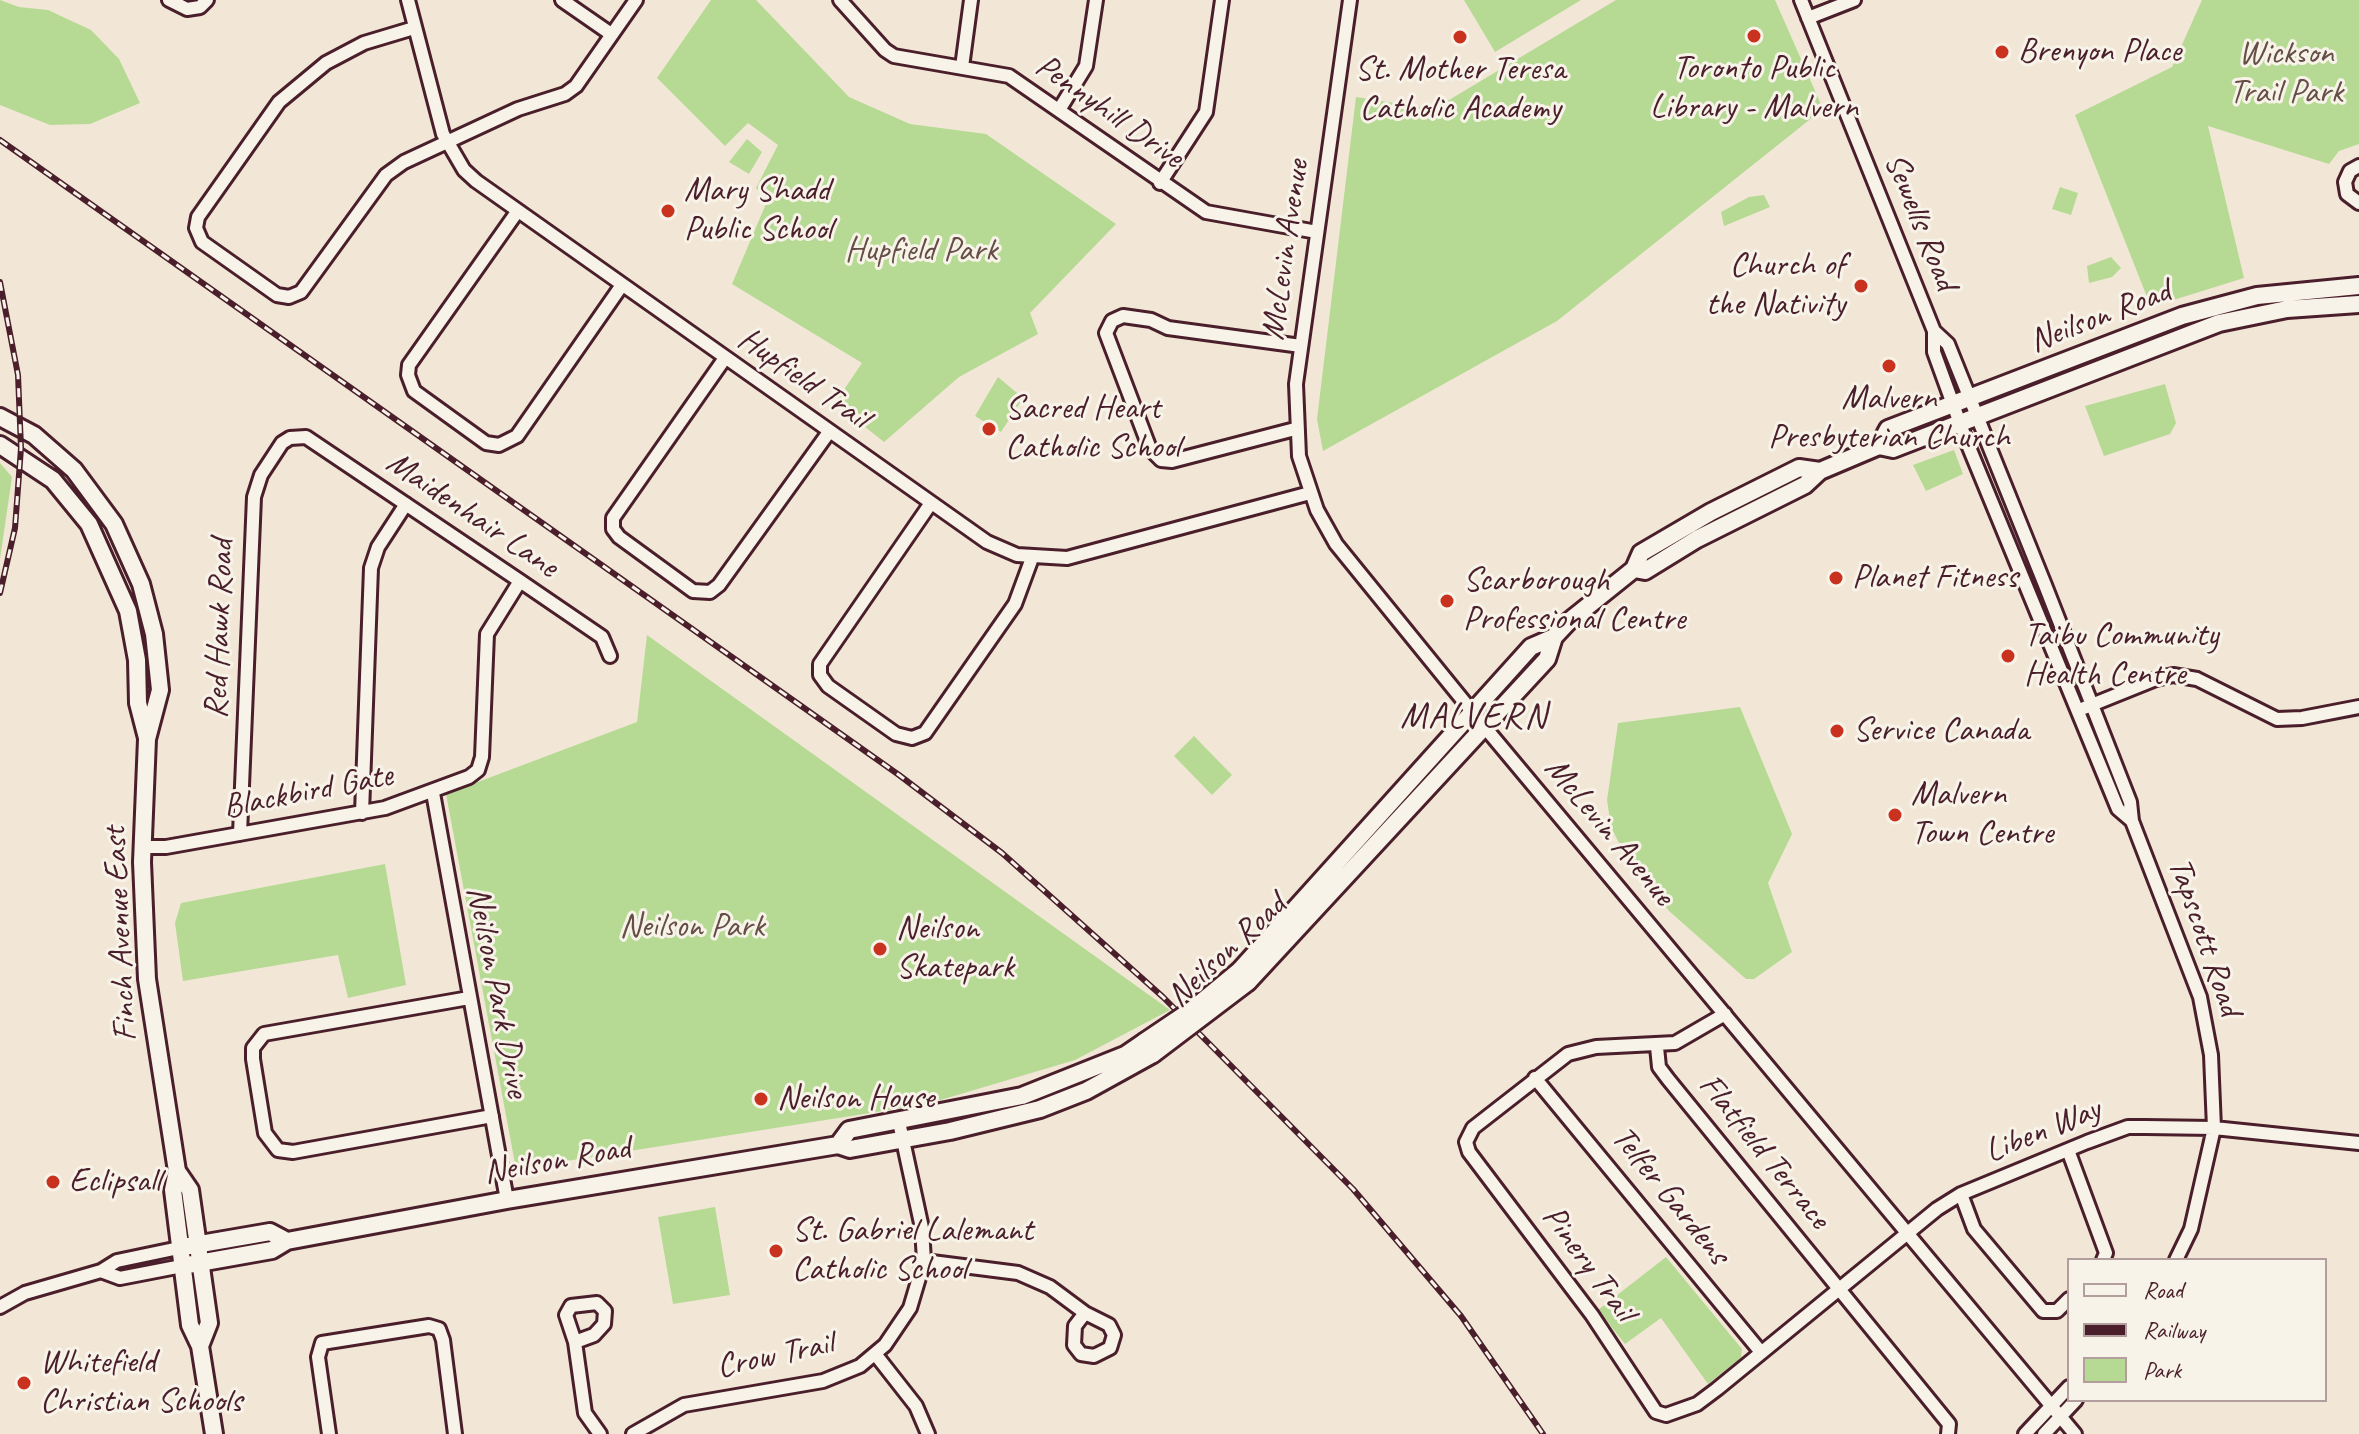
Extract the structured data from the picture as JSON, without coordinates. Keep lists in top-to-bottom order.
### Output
{
  "streets": {
    "main road": ["Neilson Road", "Finch Avenue East"],
    "street": [
      "Pennyhill Drive",
      "Sewells Road",
      "McLevin Avenue",
      "Hupfield Trail",
      "Maidenhair Lane",
      "Red Hawk Road",
      "Blackbird Gate",
      "Tapscott Road",
      "Neilson Park Drive",
      "Liben Way",
      "Flatfield Terrace",
      "Telfer Gardens",
      "Pinery Trail",
      "Crow Trail"
    ]
  },
  "crossings": [
    ["Pennyhill Drive", "McLevin Avenue"],
    ["Sewells Road", "Neilson Road"],
    ["Sewells Road", "Tapscott Road"],
    ["McLevin Avenue", "Neilson Road"],
    ["McLevin Avenue", "Hupfield Trail"],
    ["McLevin Avenue", "Liben Way"],
    ["McLevin Avenue", "Pinery Trail"],
    ["Neilson Road", "Finch Avenue East"],
    ["Neilson Road", "Tapscott Road"],
    ["Neilson Road", "Neilson Park Drive"],
    ["Neilson Road", "Crow Trail"],
    ["Maidenhair Lane", "Red Hawk Road"],
    ["Maidenhair Lane", "Blackbird Gate"],
    ["Red Hawk Road", "Blackbird Gate"],
    ["Blackbird Gate", "Finch Avenue East"],
    ["Blackbird Gate", "Neilson Park Drive"],
    ["Tapscott Road", "Liben Way"],
    ["Liben Way", "Pinery Trail"],
    ["Flatfield Terrace", "Pinery Trail"],
    ["Telfer Gardens", "Pinery Trail"]
  ],
  "districts": ["MALVERN"],
  "parks": ["Wickson Trail Park", "Hupfield Park", "Neilson Park"],
  "places": [
    "Toronto Public Library - Malvern",
    "St. Mother Teresa Catholic Academy",
    "Brenyon Place",
    "Mary Shadd Public School",
    "Church of the Nativity",
    "Malvern Presbyterian Church",
    "Sacred Heart Catholic School",
    "Planet Fitness",
    "Scarborough Professional Centre",
    "Taibu Community Health Centre",
    "Service Canada",
    "Malvern Town Centre",
    "Neilson Skatepark",
    "Neilson House",
    "Eclipsall",
    "St. Gabriel Lalemant Catholic School",
    "Whitefield Christian Schools"
  ],
  "legend": ["Road", "Railway", "Park"]
}
